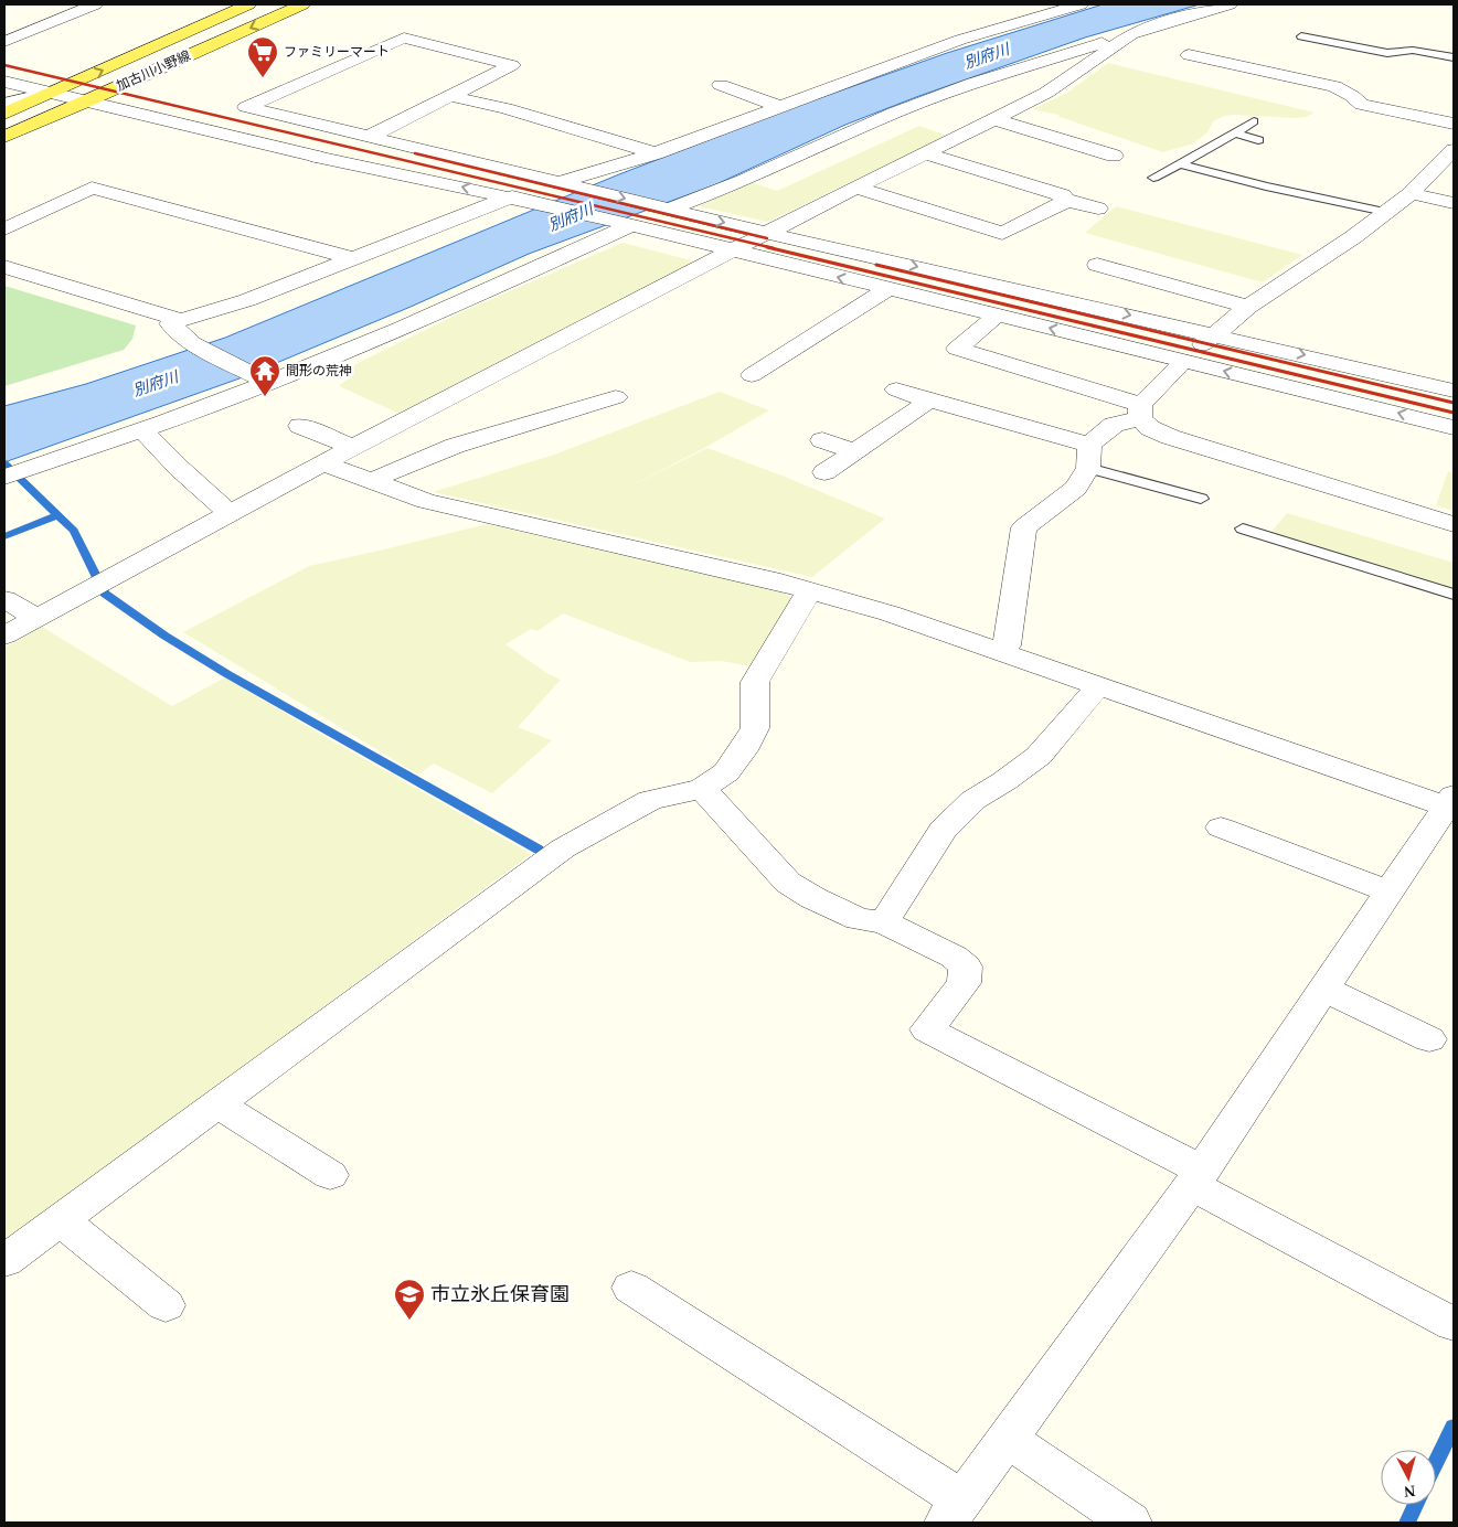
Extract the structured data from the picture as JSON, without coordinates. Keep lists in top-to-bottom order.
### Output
{
  "streets": {
    "main road": ["加古川小野線"]
  },
  "water": ["別府川"],
  "places": {
    "supermarket": ["ファミリーマート"],
    "temple": ["間形の荒神"],
    "school or university": ["市立氷丘保育園"]
  },
  "north": "bottom"
}
